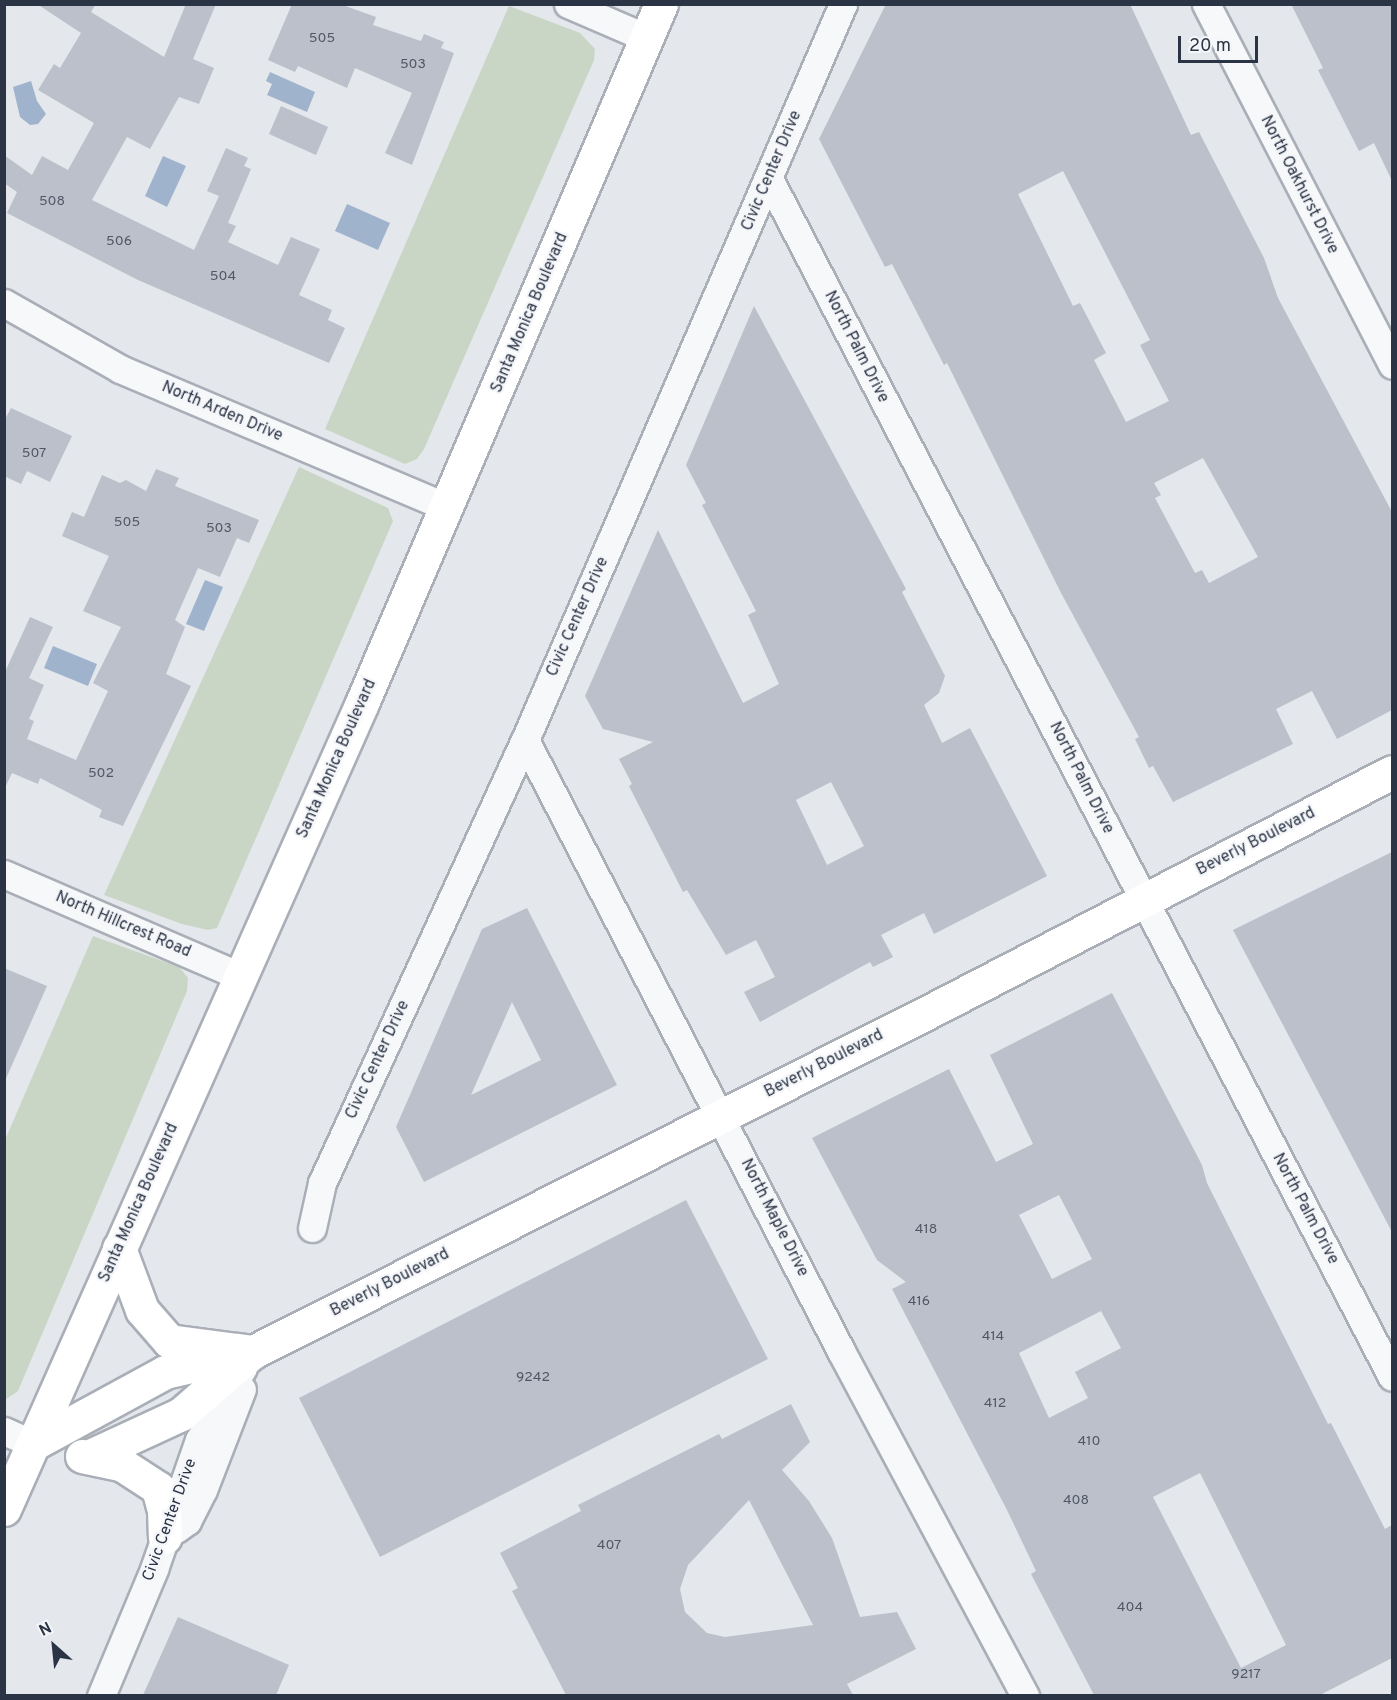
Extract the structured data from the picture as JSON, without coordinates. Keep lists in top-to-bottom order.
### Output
{
  "streets": {
    "main road": ["Santa Monica Boulevard", "Beverly Boulevard"],
    "street": [
      "Civic Center Drive",
      "North Oakhurst Drive",
      "North Palm Drive",
      "North Arden Drive",
      "North Hillcrest Road",
      "North Maple Drive"
    ]
  },
  "crossings": [
    ["Civic Center Drive", "North Palm Drive"],
    ["Civic Center Drive", "North Maple Drive"],
    ["Santa Monica Boulevard", "North Arden Drive"],
    ["Santa Monica Boulevard", "Beverly Boulevard"],
    ["Santa Monica Boulevard", "North Hillcrest Road"],
    ["North Palm Drive", "Beverly Boulevard"],
    ["Beverly Boulevard", "North Maple Drive"]
  ],
  "house_numbers": [
    "505",
    "503",
    "508",
    "506",
    "504",
    "507",
    "505",
    "503",
    "502",
    "418",
    "416",
    "414",
    "9242",
    "412",
    "410",
    "408",
    "407",
    "404",
    "9217"
  ],
  "scale_bar": "20 m",
  "north": "top left"
}
